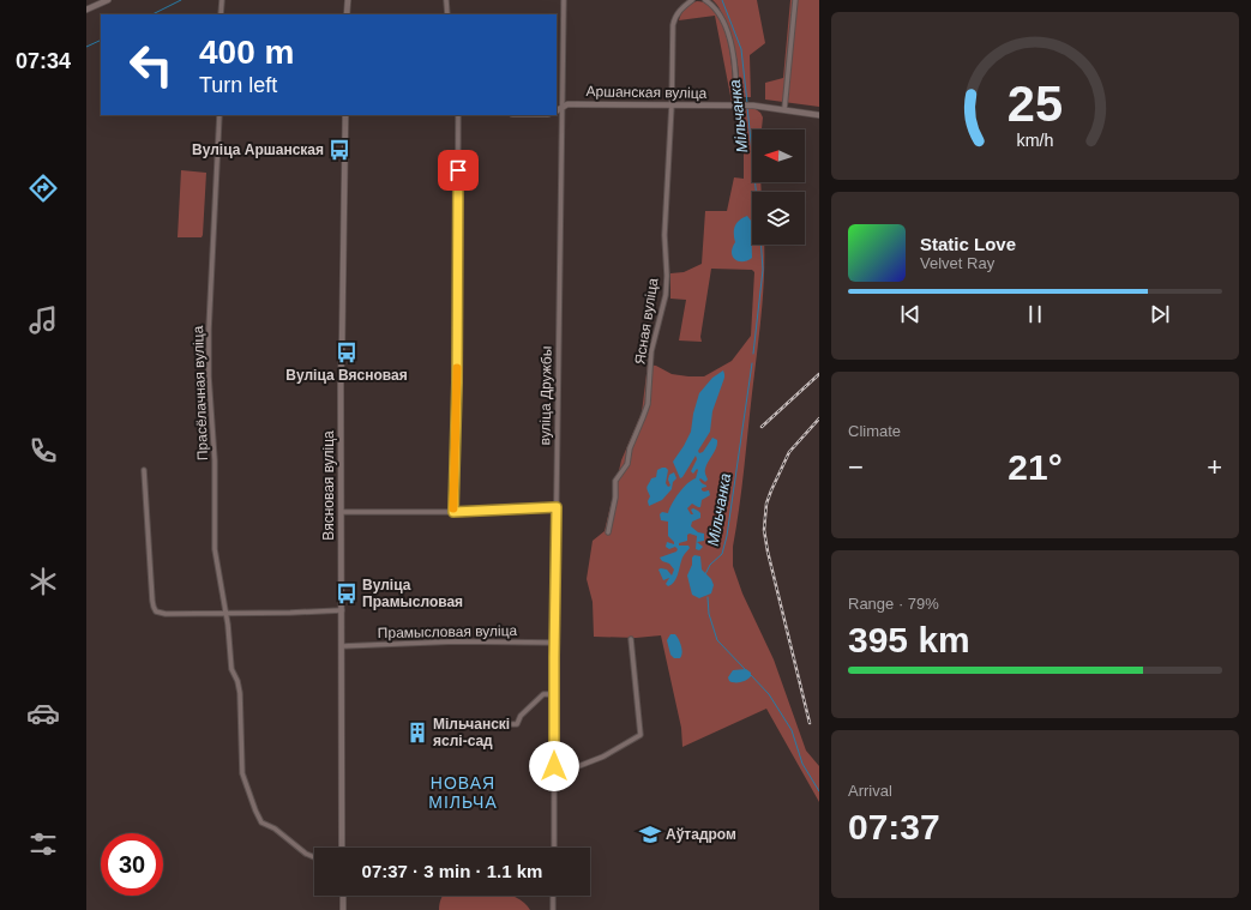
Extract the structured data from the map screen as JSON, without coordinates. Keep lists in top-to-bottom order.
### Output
{
  "streets": {
    "street": [
      "Аршанская вуліца",
      "Ясная вуліца",
      "Прасёлачная вуліца",
      "вуліца Дружбы",
      "Вясновая вуліца",
      "Прамысловая вуліца"
    ]
  },
  "crossings": [
    ["Аршанская вуліца", "Ясная вуліца"],
    ["Аршанская вуліца", "вуліца Дружбы"],
    ["вуліца Дружбы", "Прамысловая вуліца"],
    ["Вясновая вуліца", "Прамысловая вуліца"]
  ],
  "districts": ["НОВАЯ МІЛЬЧА"],
  "water": ["Мільчанка"],
  "places": {
    "bus stop": ["Вуліца Аршанская", "Вуліца Вясновая", "Вуліца Прамысловая"],
    "building": ["Мільчанскі яслі-сад"],
    "school or university": ["Аўтадром"]
  },
  "north": "left",
  "page": {
    "tabs": "07:34",
    "turn": ["400 m", "Turn left"],
    "song": ["Static Love", "Velvet Ray"],
    "tile": [
      "Climate",
      ["Range · 79%", "395 km"],
      ["Arrival", "07:37"]
    ],
    "heat": ["−", "21°", "+"],
    "limit": "30",
    "trip": "07:37 · 3 min · 1.1 km",
    "gauge": ["25", "km/h"]
  }
}
